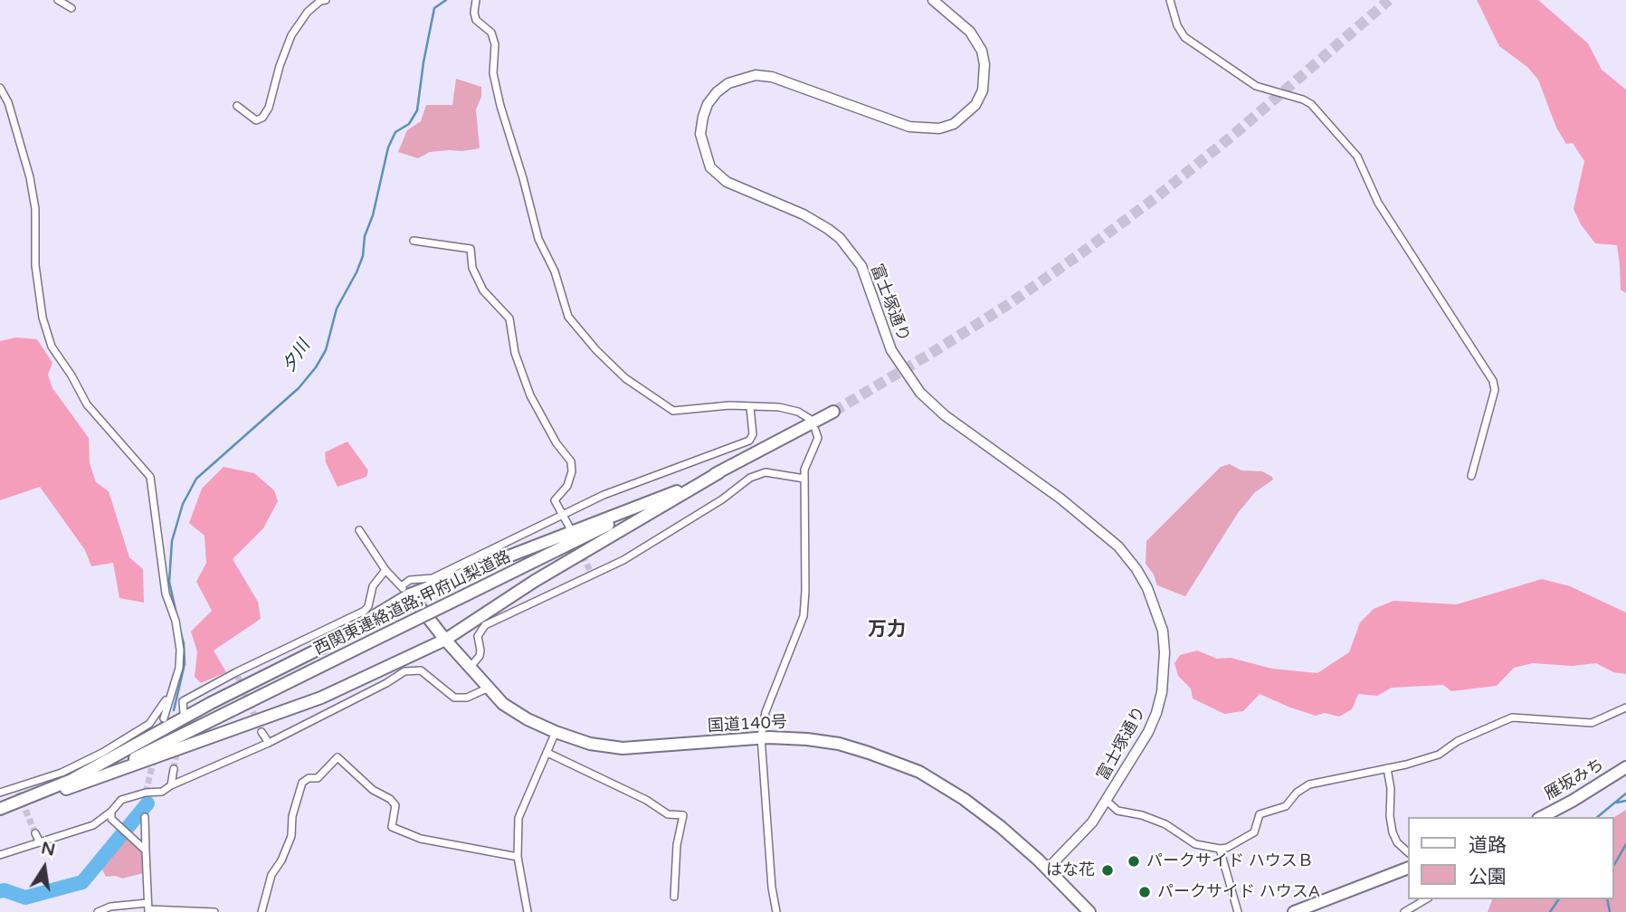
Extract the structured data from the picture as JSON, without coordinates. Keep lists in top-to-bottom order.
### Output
{
  "streets": {
    "highway": ["西関東連絡道路;甲府山梨道路", "国道140号", "雁坂みち"],
    "street": ["富士塚通り"]
  },
  "crossings": [
    ["富士塚通り", "国道140号"]
  ],
  "districts": ["万力"],
  "water": ["夕川"],
  "places": ["パークサイド ハウスＢ", "はな花", "パークサイド ハウスA"],
  "legend": ["道路", "公園"],
  "north": "top"
}
